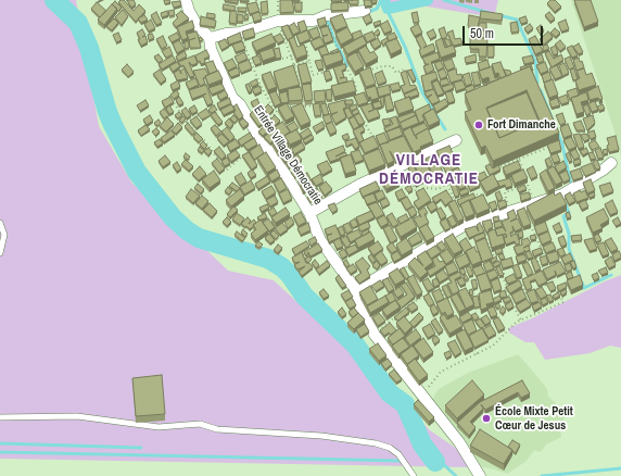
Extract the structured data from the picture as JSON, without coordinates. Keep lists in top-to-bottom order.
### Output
{
  "streets": {
    "street": ["Entrée Village Démocratie"]
  },
  "districts": ["VILLAGE DÉMOCRATIE"],
  "places": ["Fort Dimanche", "École Mixte Petit Cœur de Jesus"],
  "scale_bar": "50 m"
}
